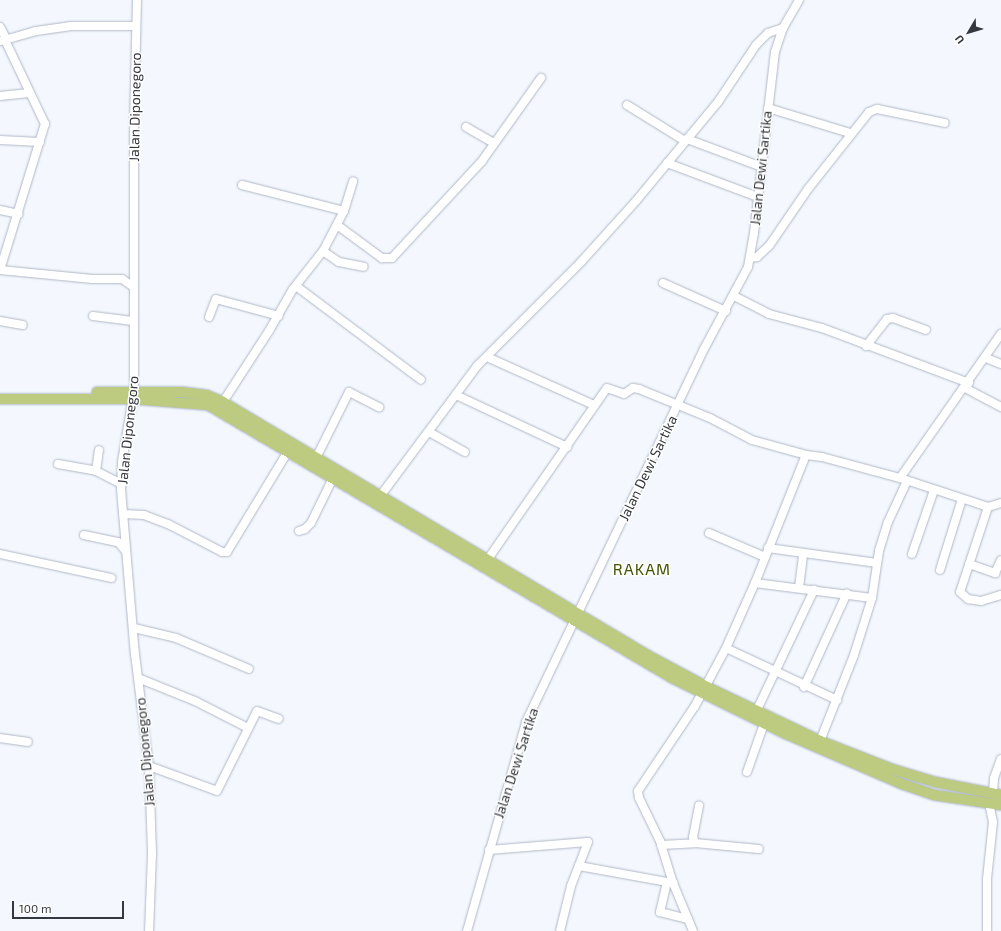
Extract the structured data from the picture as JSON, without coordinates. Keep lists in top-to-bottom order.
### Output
{
  "streets": {
    "street": ["Jalan Diponegoro", "Jalan Dewi Sartika"]
  },
  "districts": ["RAKAM"],
  "scale_bar": "100 m",
  "north": "bottom left"
}
